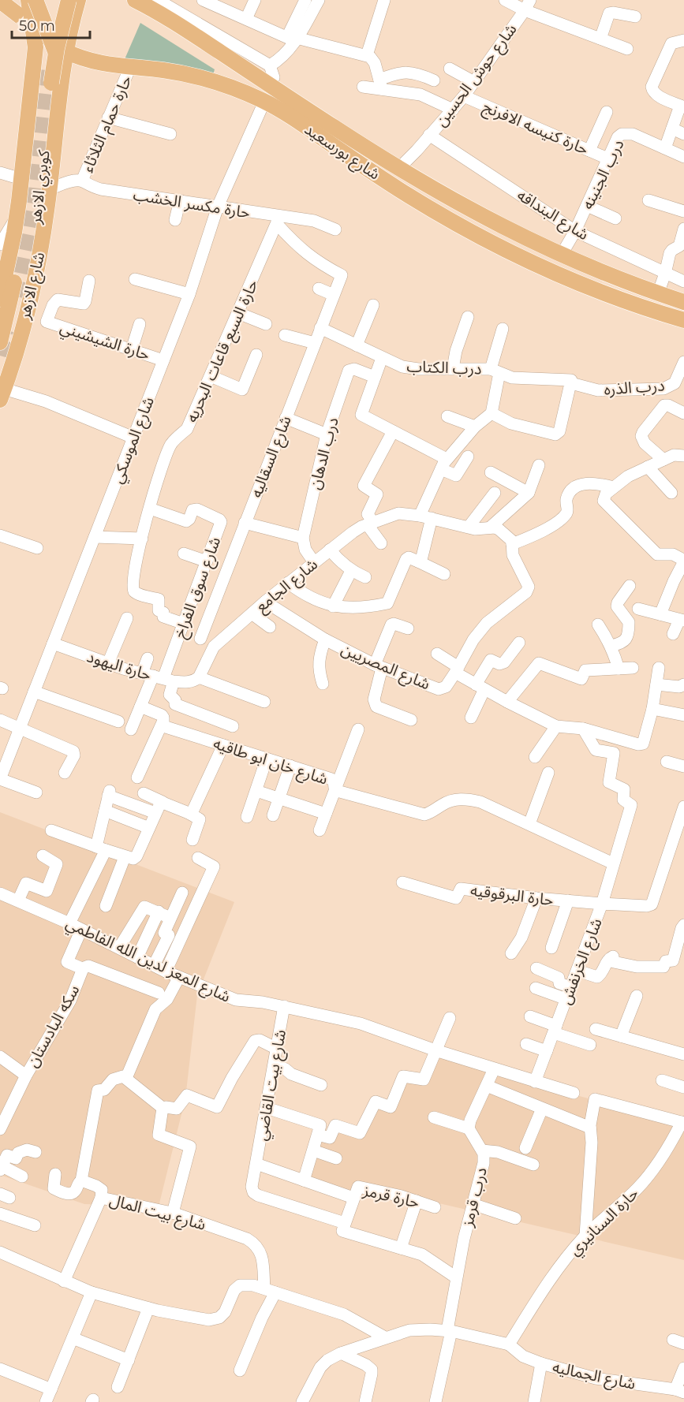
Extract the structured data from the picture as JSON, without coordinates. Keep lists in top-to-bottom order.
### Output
{
  "streets": {
    "main road": ["شارع بورسعيد", "كوبري الازهر", "شارع الازهر"],
    "street": [
      "شارع حوش الحسين",
      "حارة حمام الثلاثاء",
      "حارة كنيسه الافرنج",
      "درب الجنينه",
      "حارة مكسر الخشب",
      "شارع البنداقه",
      "حارة الشيشيني",
      "حارة السبع قاعات البحريه",
      "درب الكتاب",
      "درب الذره",
      "شارع الموسكي",
      "درب الدهان",
      "شارع السقاليه",
      "شارع الجامع",
      "شارع سوق الفراخ",
      "حارة اليهود",
      "شارع المصريين",
      "شارع خان ابو طاقيه",
      "حارة البرقوقيه",
      "شارع المعز لدين الله الفاطمي",
      "شارع الخرنفش",
      "سكه البادستان",
      "شارع بيت القاضي",
      "حارة قرمز",
      "درب قرمز",
      "شارع بيت المال",
      "حارة السنانيري",
      "شارع الجماليه"
    ]
  },
  "crossings": [
    ["شارع حوش الحسين", "حارة كنيسه الافرنج"],
    ["شارع حوش الحسين", "شارع بورسعيد"],
    ["شارع حوش الحسين", "شارع البنداقه"],
    ["حارة حمام الثلاثاء", "شارع بورسعيد"],
    ["حارة حمام الثلاثاء", "حارة مكسر الخشب"],
    ["حارة كنيسه الافرنج", "درب الجنينه"],
    ["شارع بورسعيد", "درب الجنينه"],
    ["شارع بورسعيد", "شارع الازهر"],
    ["شارع بورسعيد", "شارع الموسكي"],
    ["درب الجنينه", "شارع البنداقه"],
    ["حارة مكسر الخشب", "حارة السبع قاعات البحريه"],
    ["حارة مكسر الخشب", "شارع الموسكي"],
    ["حارة مكسر الخشب", "شارع السقاليه"],
    ["حارة الشيشيني", "شارع الموسكي"],
    ["حارة السبع قاعات البحريه", "شارع السقاليه"],
    ["حارة السبع قاعات البحريه", "شارع سوق الفراخ"],
    ["درب الكتاب", "درب الذره"],
    ["درب الكتاب", "شارع السقاليه"],
    ["شارع الموسكي", "حارة اليهود"],
    ["شارع الجامع", "شارع المصريين"],
    ["شارع سوق الفراخ", "حارة اليهود"],
    ["حارة البرقوقيه", "شارع الخرنفش"],
    ["شارع المعز لدين الله الفاطمي", "شارع الخرنفش"],
    ["شارع المعز لدين الله الفاطمي", "سكه البادستان"],
    ["شارع المعز لدين الله الفاطمي", "شارع بيت القاضي"],
    ["حارة السنانيري", "شارع الجماليه"]
  ],
  "scale_bar": "50 m"
}
